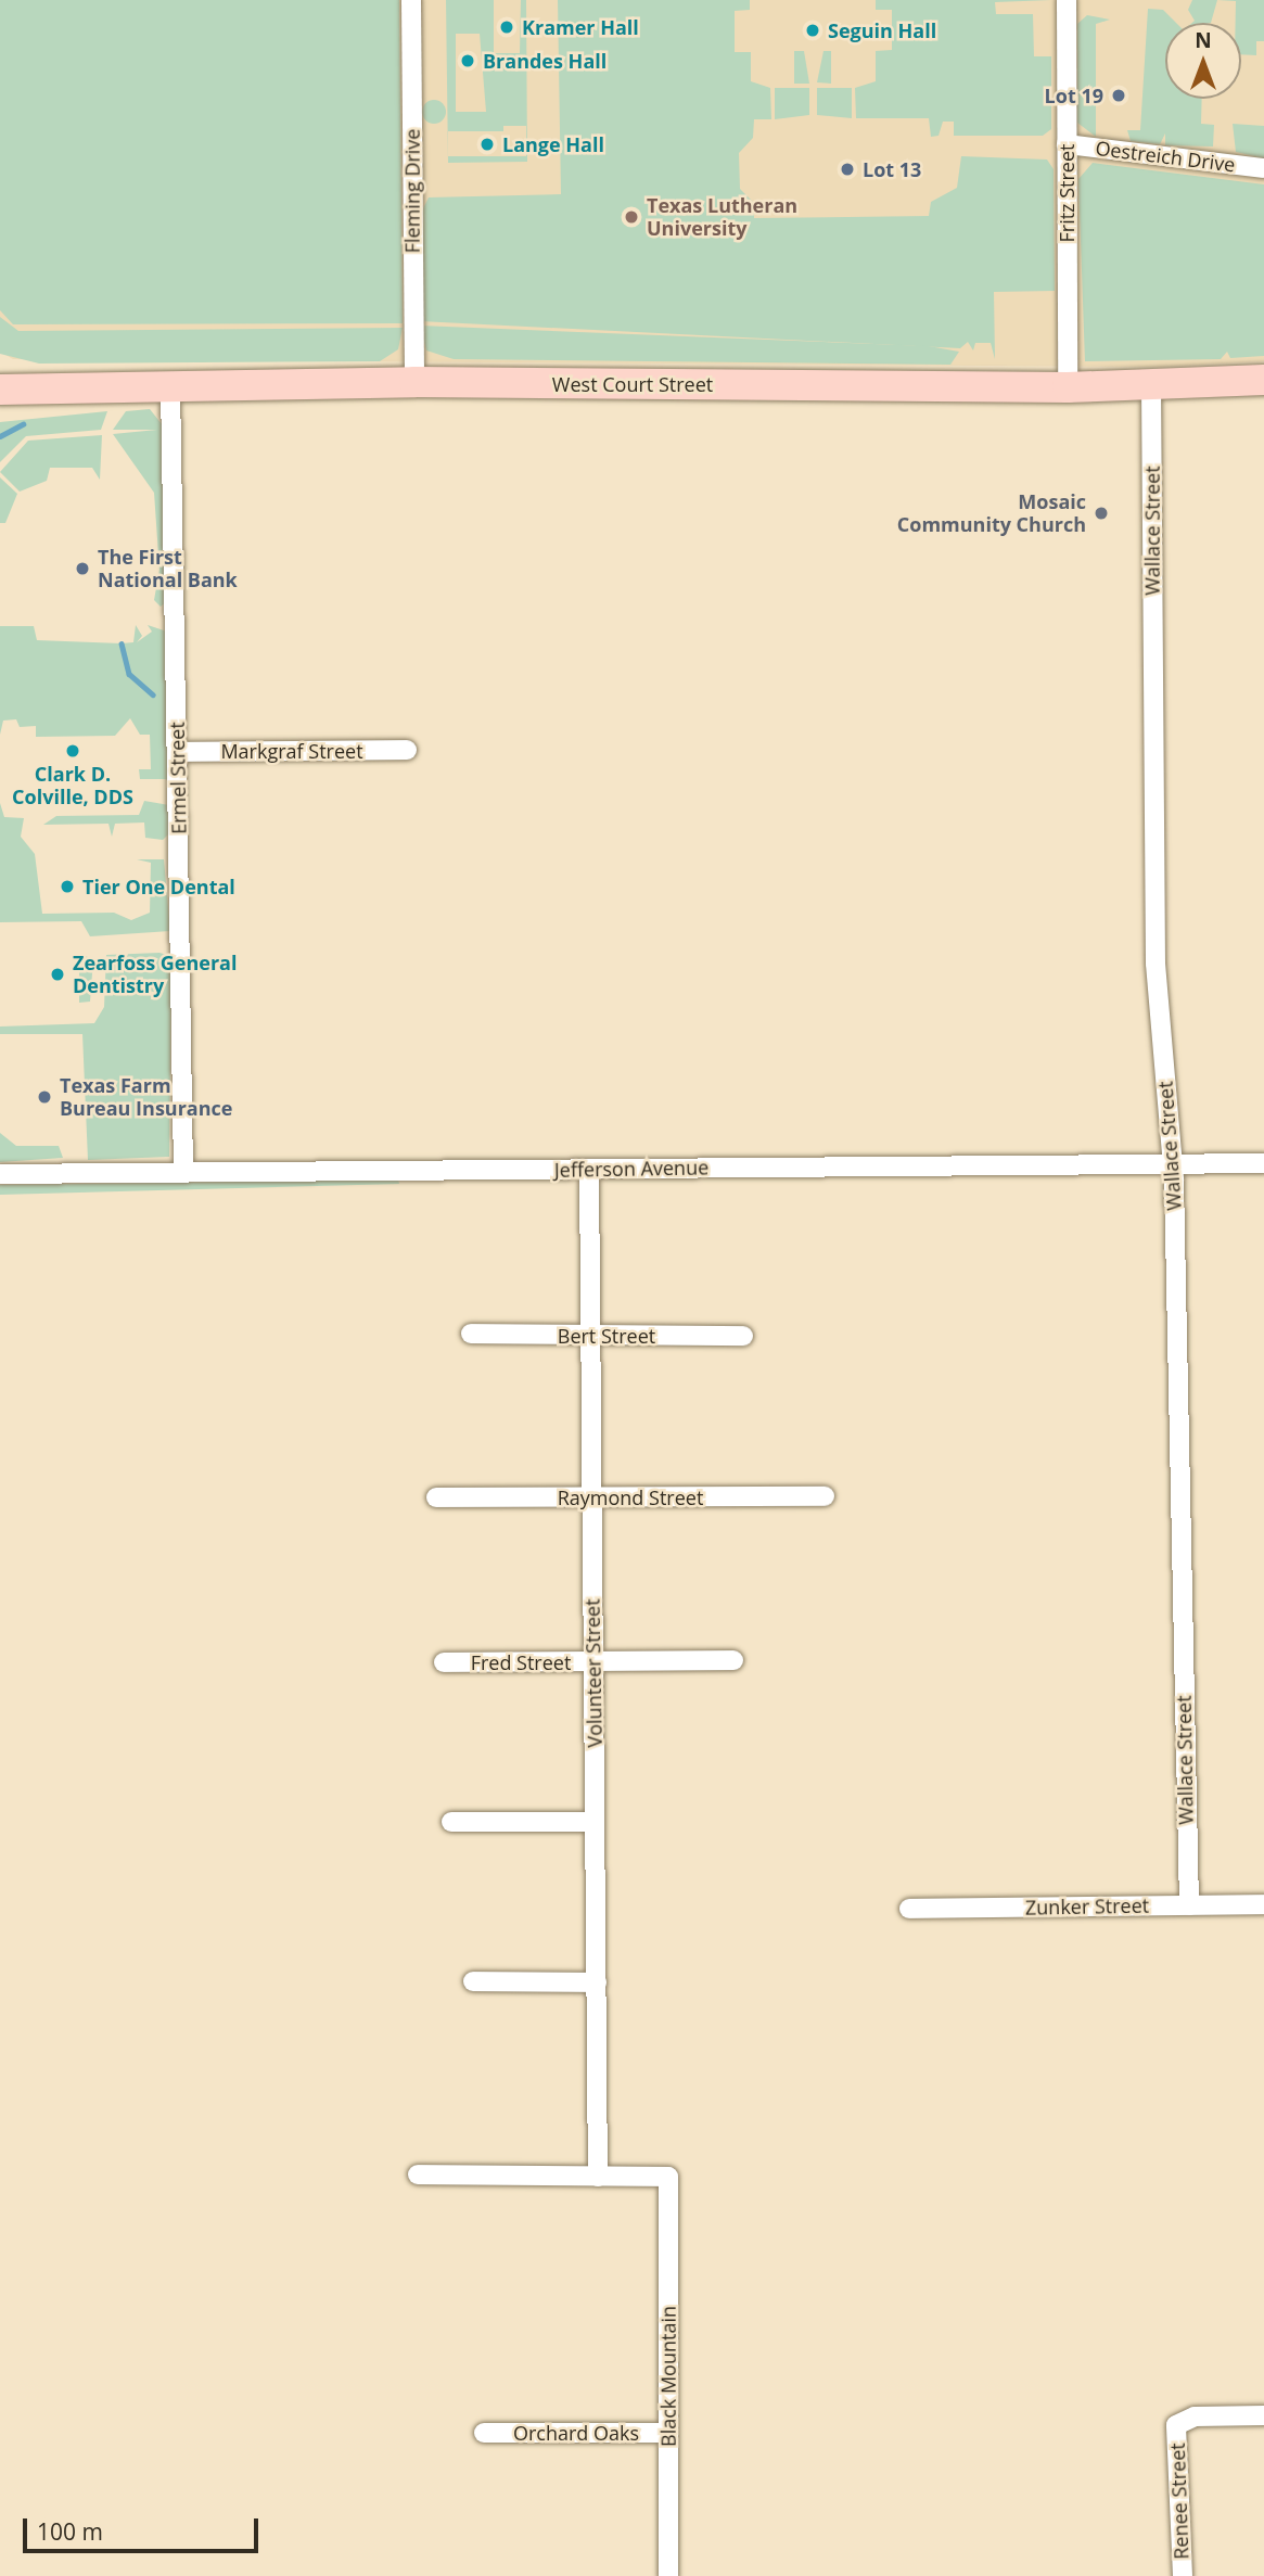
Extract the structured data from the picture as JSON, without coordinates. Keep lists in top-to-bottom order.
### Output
{
  "streets": {
    "main road": ["West Court Street"],
    "street": [
      "Oestreich Drive",
      "Fleming Drive",
      "Fritz Street",
      "Wallace Street",
      "Markgraf Street",
      "Ermel Street",
      "Jefferson Avenue",
      "Bert Street",
      "Raymond Street",
      "Fred Street",
      "Volunteer Street",
      "Zunker Street",
      "Black Mountain",
      "Orchard Oaks",
      "Renee Street"
    ]
  },
  "crossings": [
    ["Oestreich Drive", "Fritz Street"],
    ["Fleming Drive", "West Court Street"],
    ["Fritz Street", "West Court Street"],
    ["West Court Street", "Wallace Street"],
    ["West Court Street", "Ermel Street"],
    ["Wallace Street", "Jefferson Avenue"],
    ["Wallace Street", "Zunker Street"],
    ["Markgraf Street", "Ermel Street"],
    ["Ermel Street", "Jefferson Avenue"],
    ["Jefferson Avenue", "Volunteer Street"],
    ["Bert Street", "Volunteer Street"],
    ["Raymond Street", "Volunteer Street"],
    ["Fred Street", "Volunteer Street"],
    ["Volunteer Street", "Black Mountain"],
    ["Black Mountain", "Orchard Oaks"]
  ],
  "places": [
    "Kramer Hall",
    "Seguin Hall",
    "Brandes Hall",
    "Lot 19",
    "Lange Hall",
    "Lot 13",
    "Texas Lutheran University",
    "Mosaic Community Church",
    "The First National Bank",
    "Clark D. Colville, DDS",
    "Tier One Dental",
    "Zearfoss General Dentistry",
    "Texas Farm Bureau Insurance"
  ],
  "scale_bar": "100 m",
  "north": "top"
}
